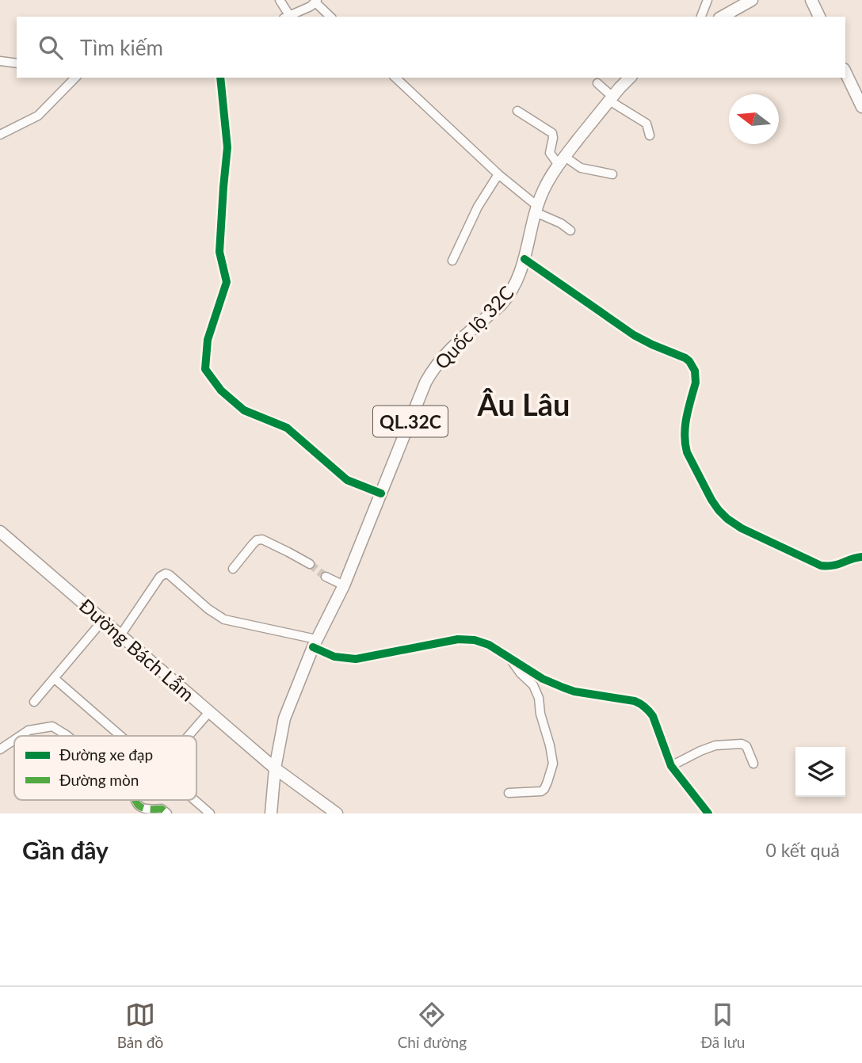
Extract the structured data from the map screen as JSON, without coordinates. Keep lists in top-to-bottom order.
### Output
{
  "streets": {
    "main road": ["Quốc lộ 32C", "QL.32C", "Đường Bách Lẫm"]
  },
  "crossings": [
    ["Quốc lộ 32C", "Đường Bách Lẫm"]
  ],
  "districts": ["Âu Lâu"],
  "legend": ["Đường xe đạp", "Đường mòn"],
  "north": "left",
  "page": {
    "search": "Tìm kiếm",
    "heading": ["Gần đây", "0 kết quả"],
    "nav": ["Bản đồ", "Chỉ đường", "Đã lưu"]
  }
}
